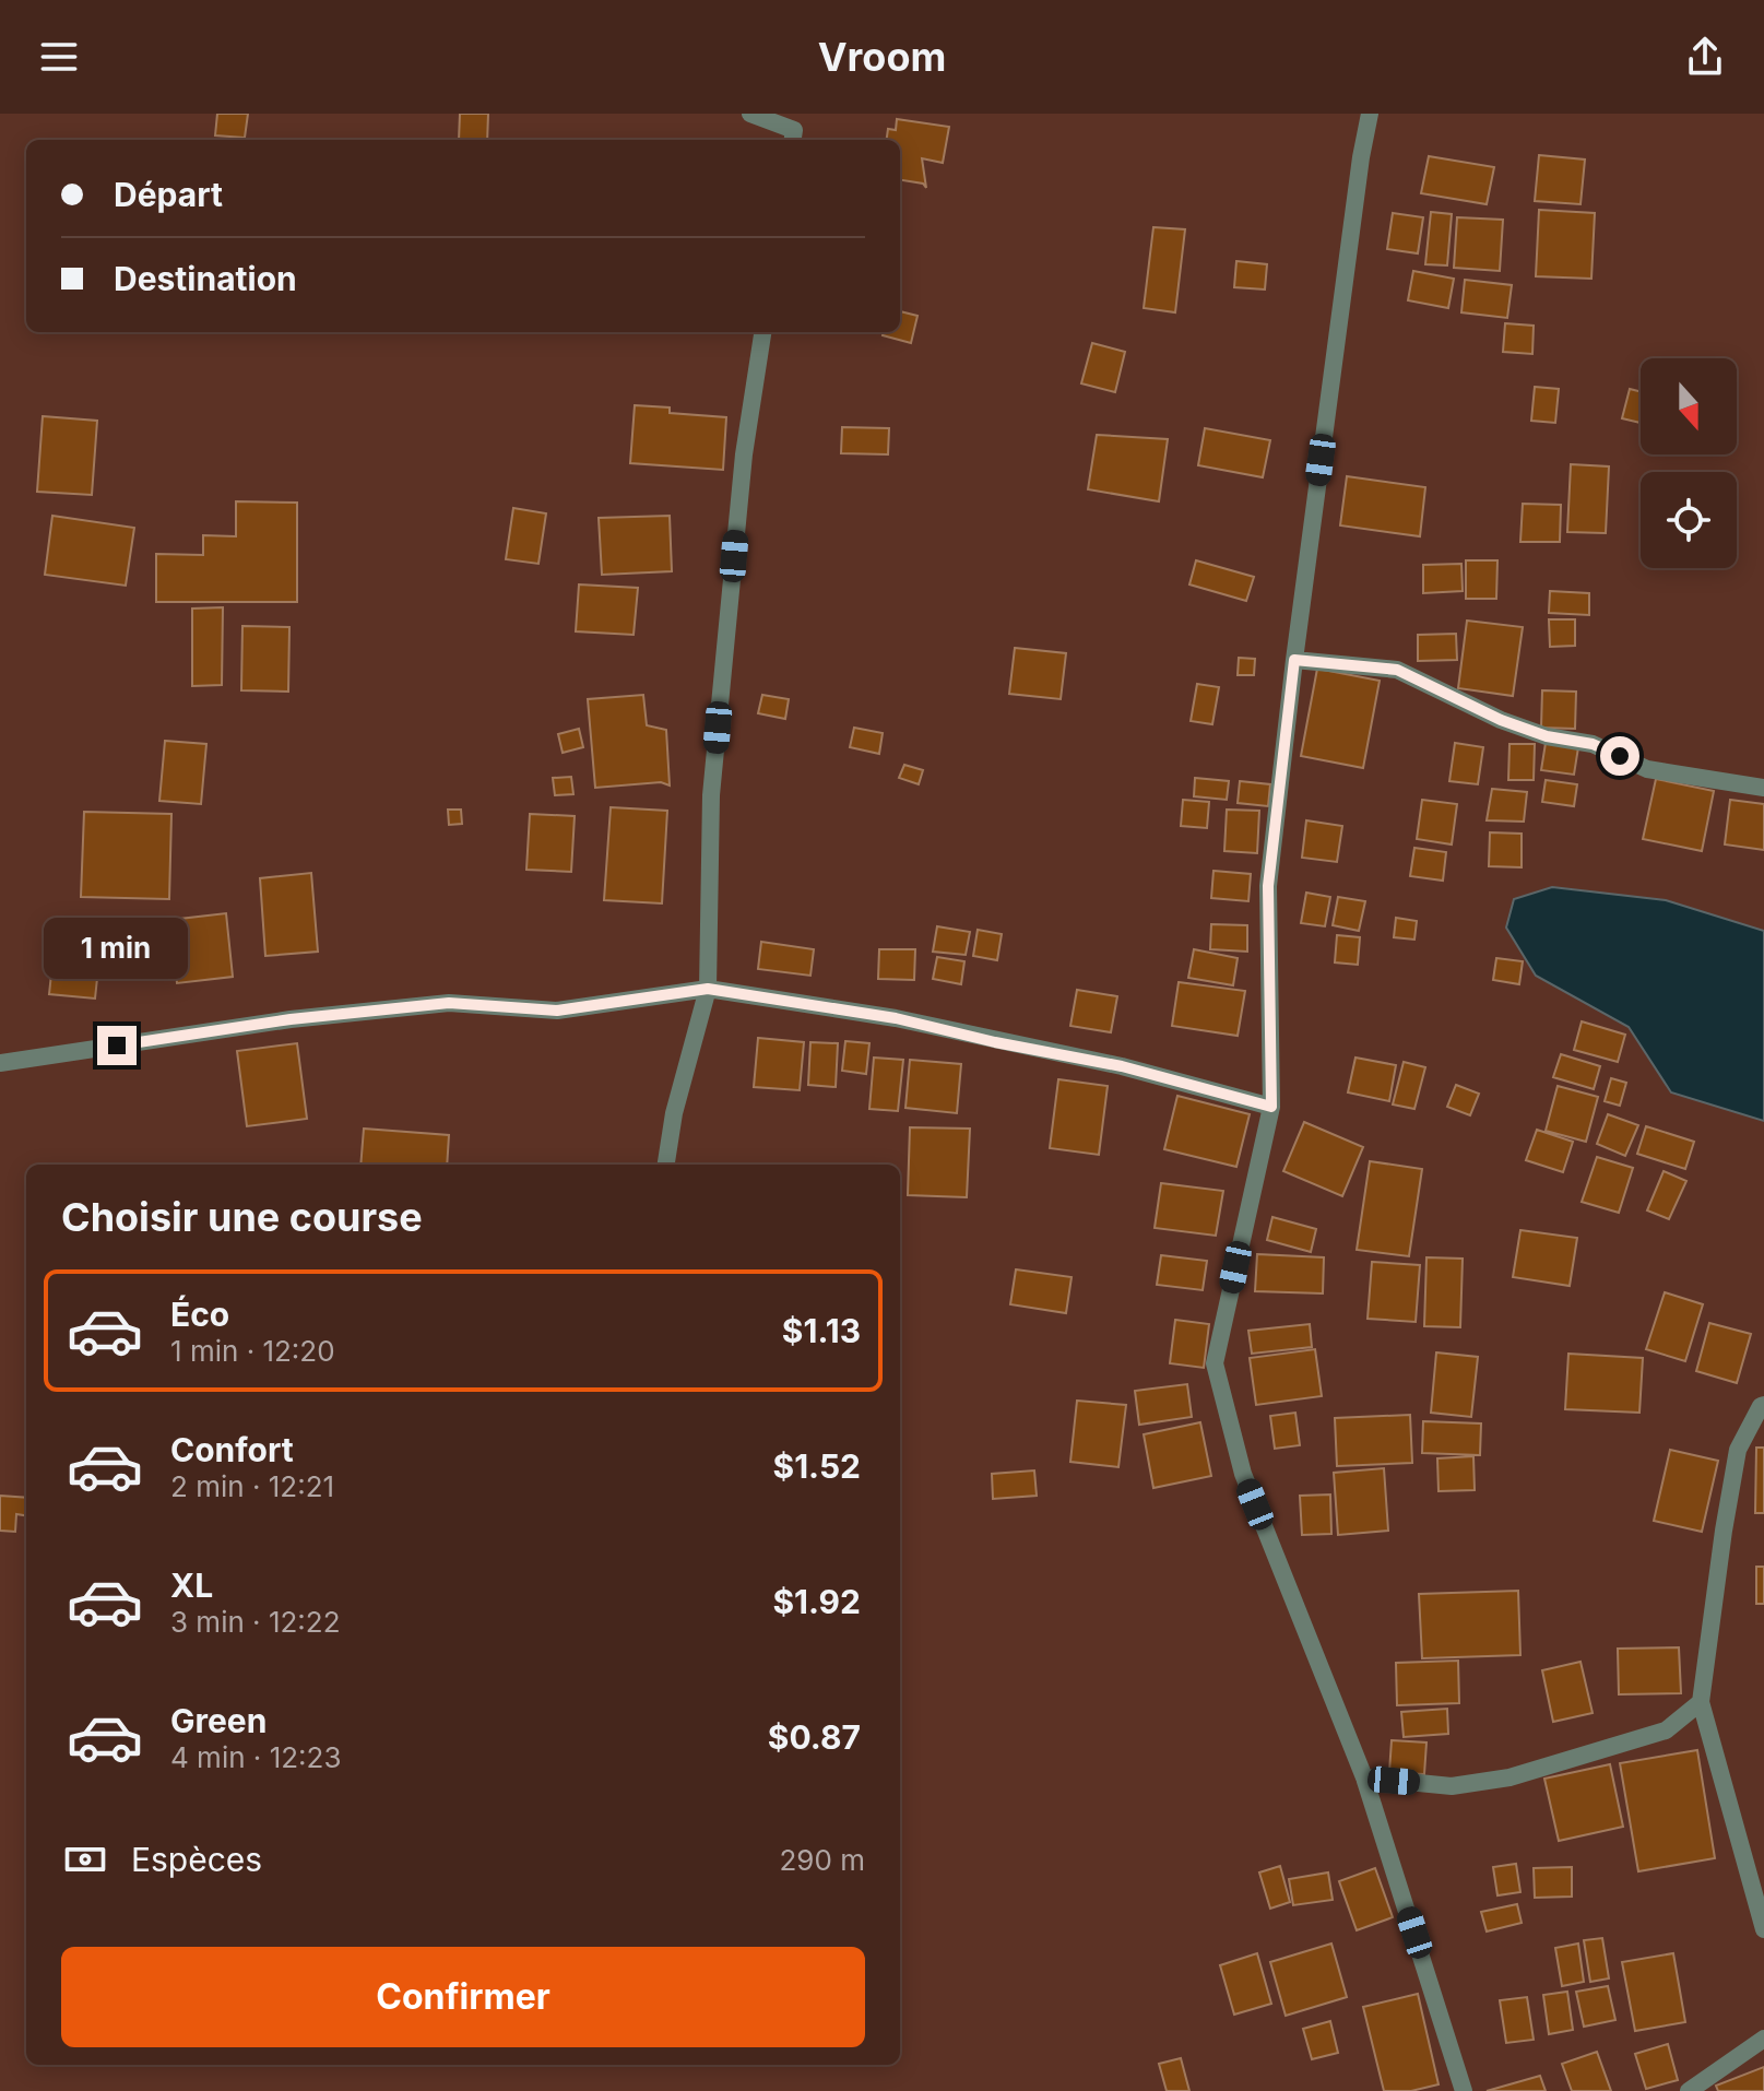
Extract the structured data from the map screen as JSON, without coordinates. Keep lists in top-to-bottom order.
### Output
{
  "north": "bottom",
  "page": {
    "header": "Vroom",
    "banner": ["Départ", "Destination"],
    "bubble": "1 min",
    "heading": "Choisir une course",
    "list": [
      {
        "name": "Éco",
        "note": "1 min · 12:20",
        "value": "$1.13"
      },
      {
        "name": "Confort",
        "note": "2 min · 12:21",
        "value": "$1.52"
      },
      {
        "name": "XL",
        "note": "3 min · 12:22",
        "value": "$1.92"
      },
      {
        "name": "Green",
        "note": "4 min · 12:23",
        "value": "$0.87"
      }
    ],
    "pay": ["Espèces", "290 m"],
    "buttons": "Confirmer"
  }
}
